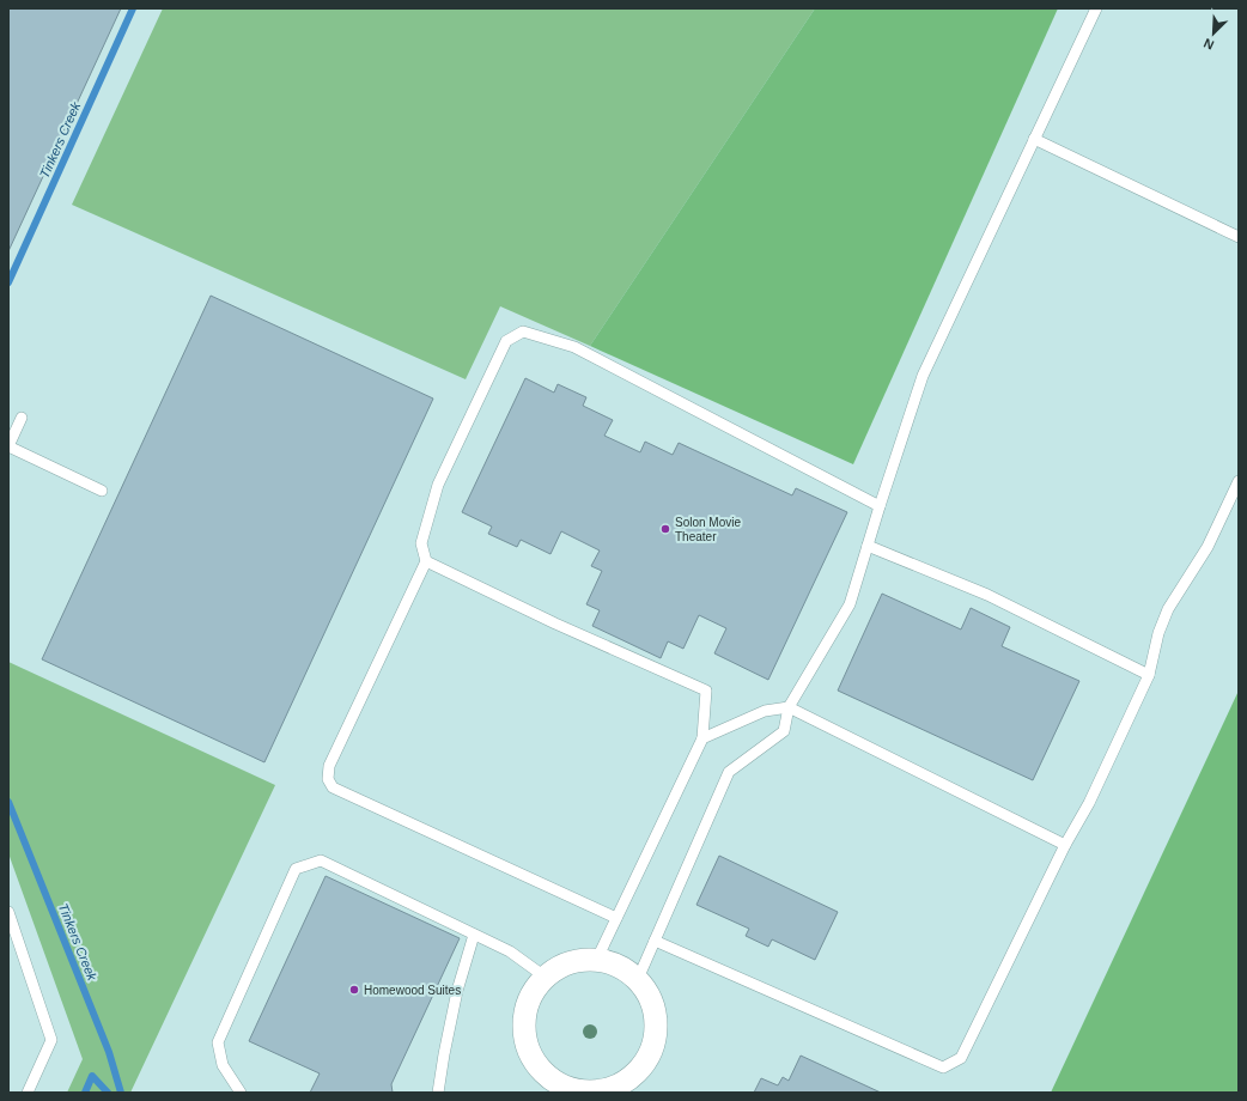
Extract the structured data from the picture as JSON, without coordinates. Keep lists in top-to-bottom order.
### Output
{
  "water": ["Tinkers Creek"],
  "places": ["Solon Movie Theater", "Homewood Suites"],
  "north": "bottom left"
}
